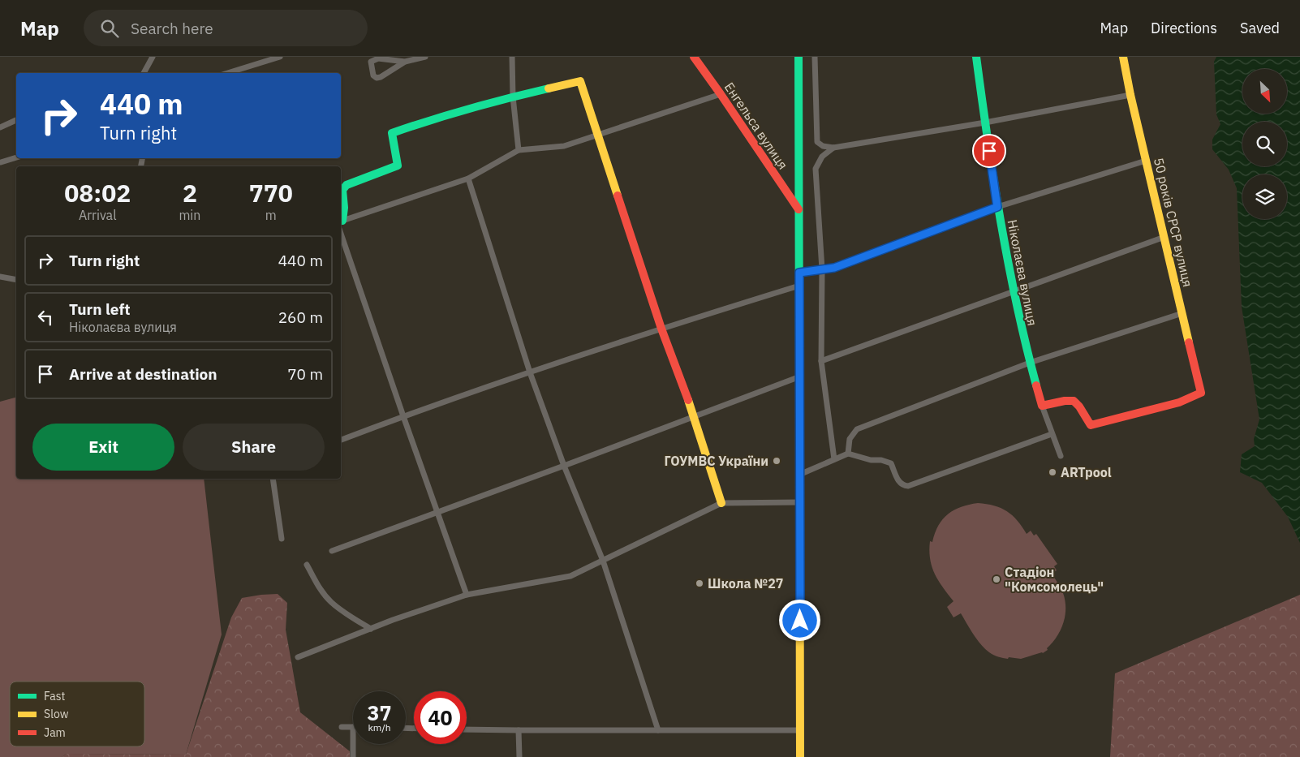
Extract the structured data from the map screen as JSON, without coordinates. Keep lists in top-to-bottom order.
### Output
{
  "streets": {
    "street": ["Енгельса вулиця", "50 років СРСР вулиця", "Ніколаєва вулиця"]
  },
  "crossings": [
    ["50 років СРСР вулиця", "Ніколаєва вулиця"]
  ],
  "places": [
    "ГОУМВС України",
    "ARTpool",
    "Стадіон \"Комсомолець\"",
    "Школа №27"
  ],
  "legend": ["Fast", "Slow", "Jam"],
  "north": "bottom right",
  "page": {
    "header": "Map",
    "search": "Search here",
    "nav": ["Map", "Directions", "Saved"],
    "turn": ["440 m", "Turn right"],
    "eta": [
      "08:02",
      "Arrival",
      "2",
      "min",
      "770",
      "m"
    ],
    "list": [
      {
        "name": "Turn right",
        "value": "440 m"
      },
      {
        "name": "Turn left",
        "note": "Ніколаєва вулиця",
        "value": "260 m"
      },
      {
        "name": "Arrive at destination",
        "value": "70 m"
      }
    ],
    "buttons": ["Exit", "Share"],
    "speed": "37 km/h",
    "limit": "40"
  }
}
